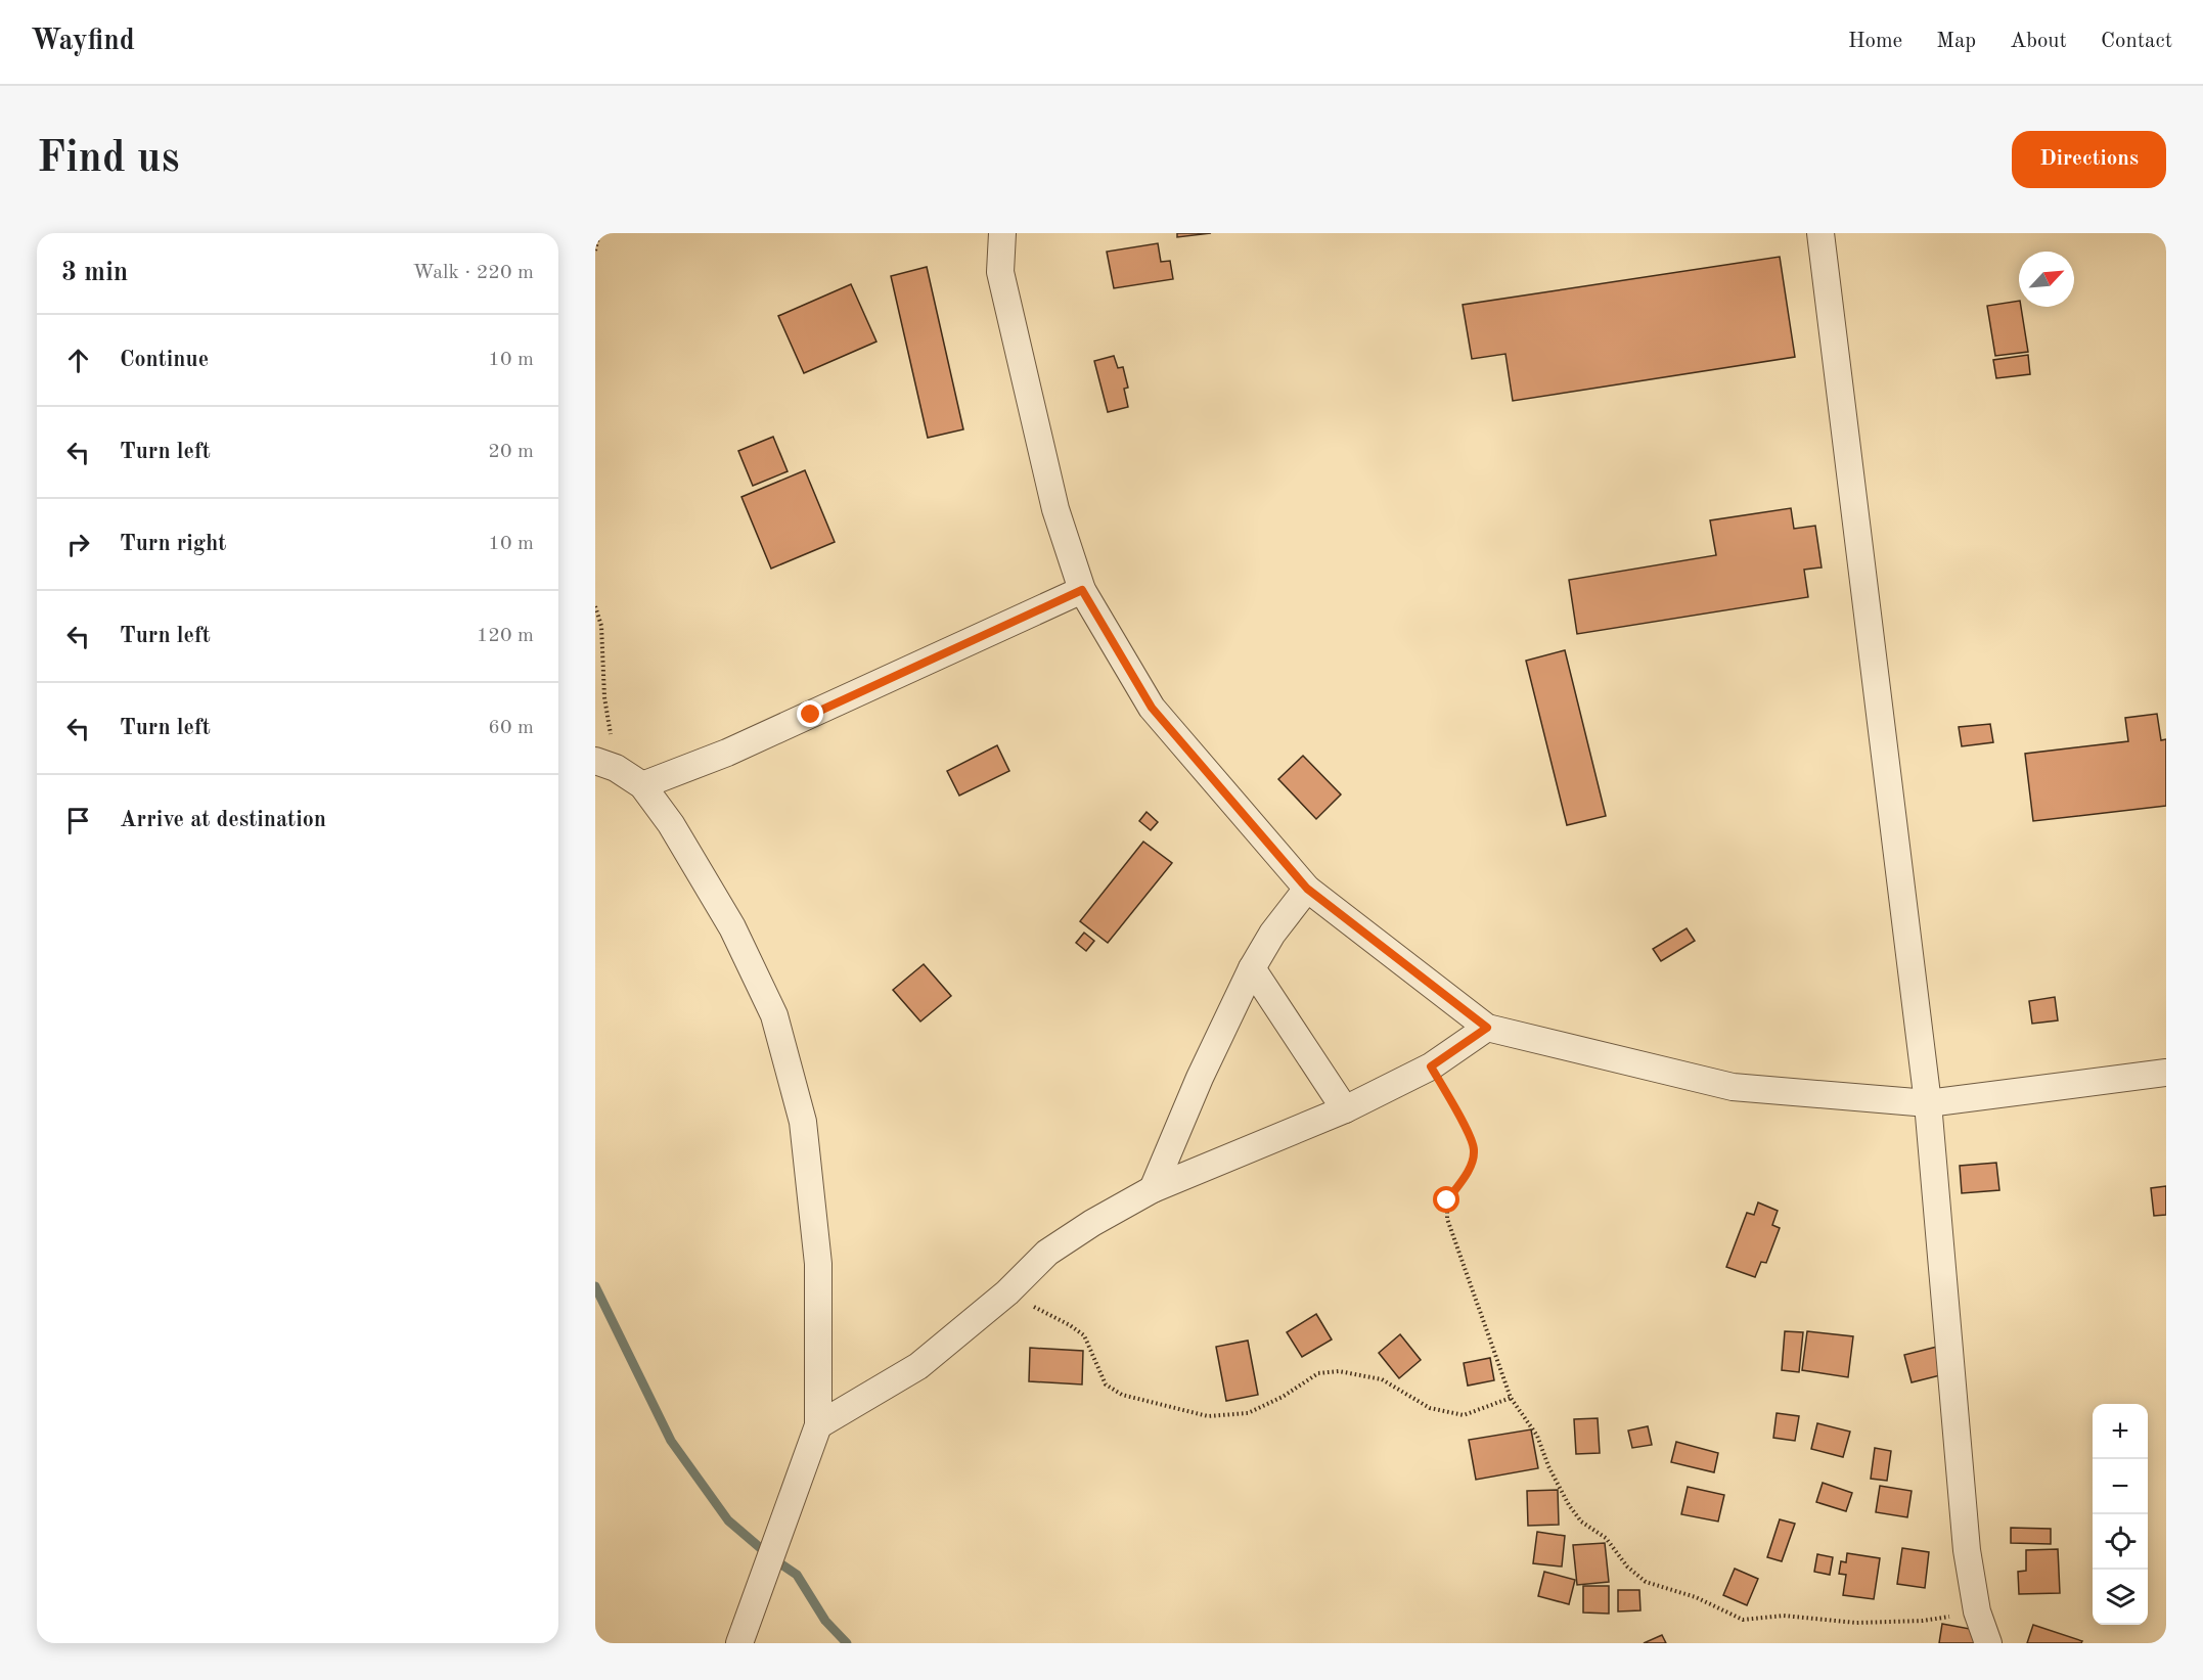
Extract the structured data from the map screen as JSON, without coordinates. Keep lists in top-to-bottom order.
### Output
{
  "north": "top right",
  "page": {
    "header": "Wayfind",
    "nav": [
      "Home",
      "Map",
      "About",
      "Contact"
    ],
    "buttons": "Directions",
    "title": "Find us",
    "heading": ["3 min", "Walk · 220 m"],
    "list": [
      ["Continue", "10 m"],
      ["Turn left", "20 m"],
      ["Turn right", "10 m"],
      ["Turn left", "120 m"],
      ["Turn left", "60 m"],
      "Arrive at destination"
    ],
    "map_buttons": ["+", "−"]
  }
}
